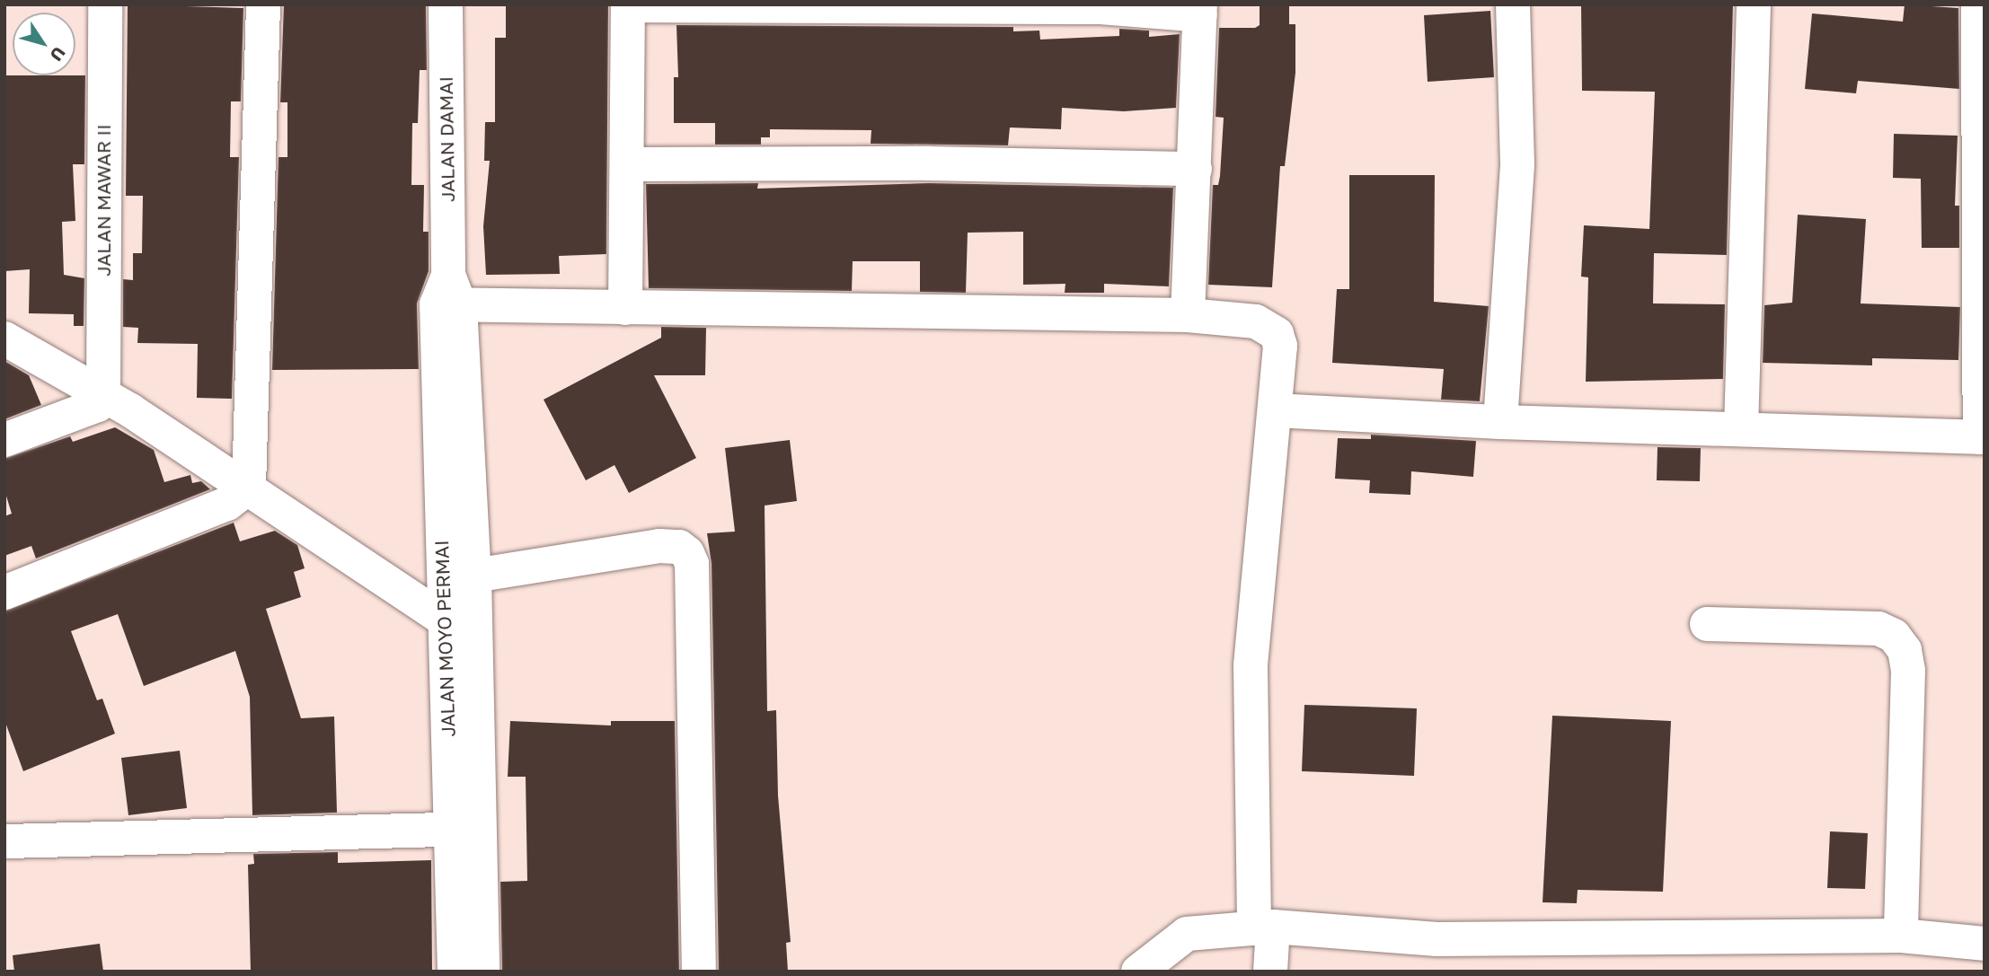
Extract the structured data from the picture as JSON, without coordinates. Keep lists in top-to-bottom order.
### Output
{
  "streets": {
    "street": ["JALAN DAMAI", "JALAN MAWAR II", "JALAN MOYO PERMAI"]
  },
  "crossings": [
    ["JALAN DAMAI", "JALAN MOYO PERMAI"]
  ],
  "north": "bottom right"
}
